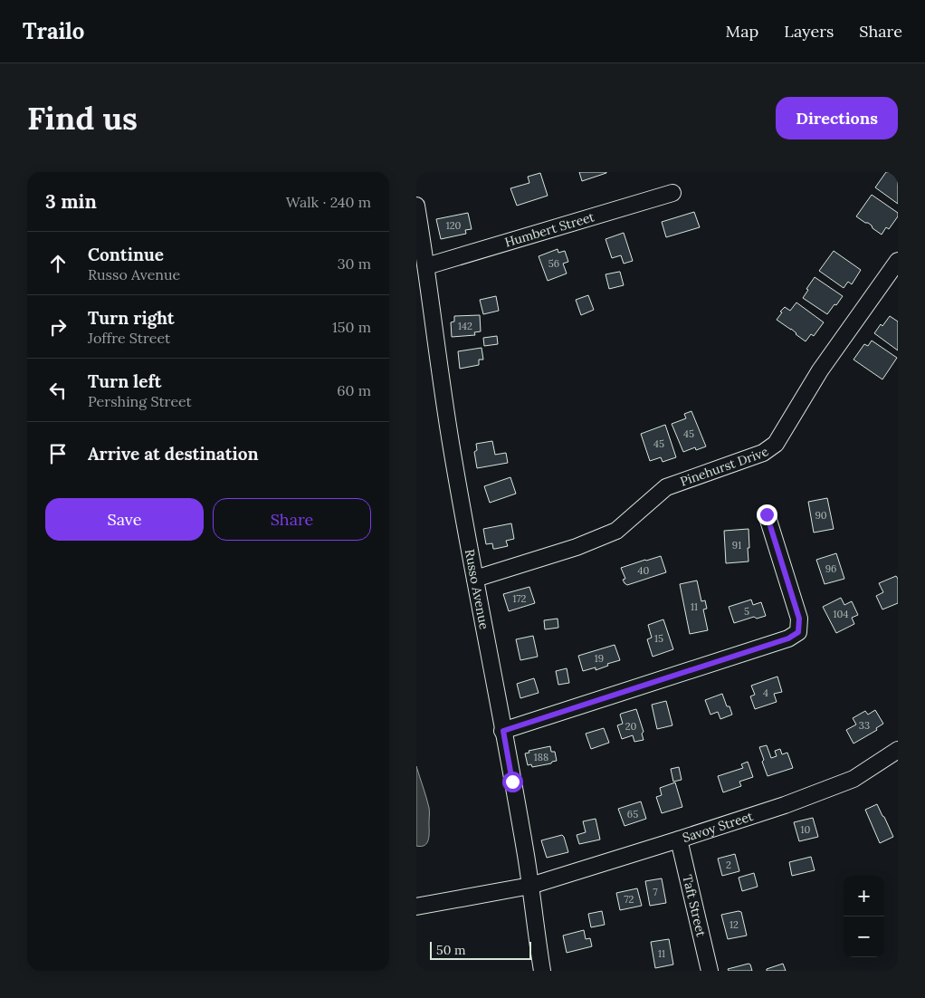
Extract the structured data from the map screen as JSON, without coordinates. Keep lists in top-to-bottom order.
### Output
{
  "streets": {
    "street": [
      "Humbert Street",
      "Pinehurst Drive",
      "Russo Avenue",
      "Savoy Street",
      "Taft Street"
    ]
  },
  "crossings": [
    ["Humbert Street", "Russo Avenue"],
    ["Pinehurst Drive", "Russo Avenue"],
    ["Russo Avenue", "Savoy Street"],
    ["Savoy Street", "Taft Street"]
  ],
  "house_numbers": [
    "120",
    "56",
    "142",
    "45",
    "45",
    "90",
    "91",
    "96",
    "40",
    "172",
    "11",
    "5",
    "104",
    "15",
    "19",
    "4",
    "33",
    "20",
    "188",
    "65",
    "10",
    "2",
    "7",
    "72",
    "12",
    "11"
  ],
  "scale_bar": "50 m",
  "page": {
    "header": "Trailo",
    "nav": ["Map", "Layers", "Share"],
    "buttons": [
      "Directions",
      ["Save", "Share"]
    ],
    "title": "Find us",
    "heading": ["3 min", "Walk · 240 m"],
    "list": [
      ["Continue", "Russo Avenue", "30 m"],
      ["Turn right", "Joffre Street", "150 m"],
      ["Turn left", "Pershing Street", "60 m"],
      "Arrive at destination"
    ],
    "map_buttons": ["+", "−"],
    "scale": "50 m"
  }
}
